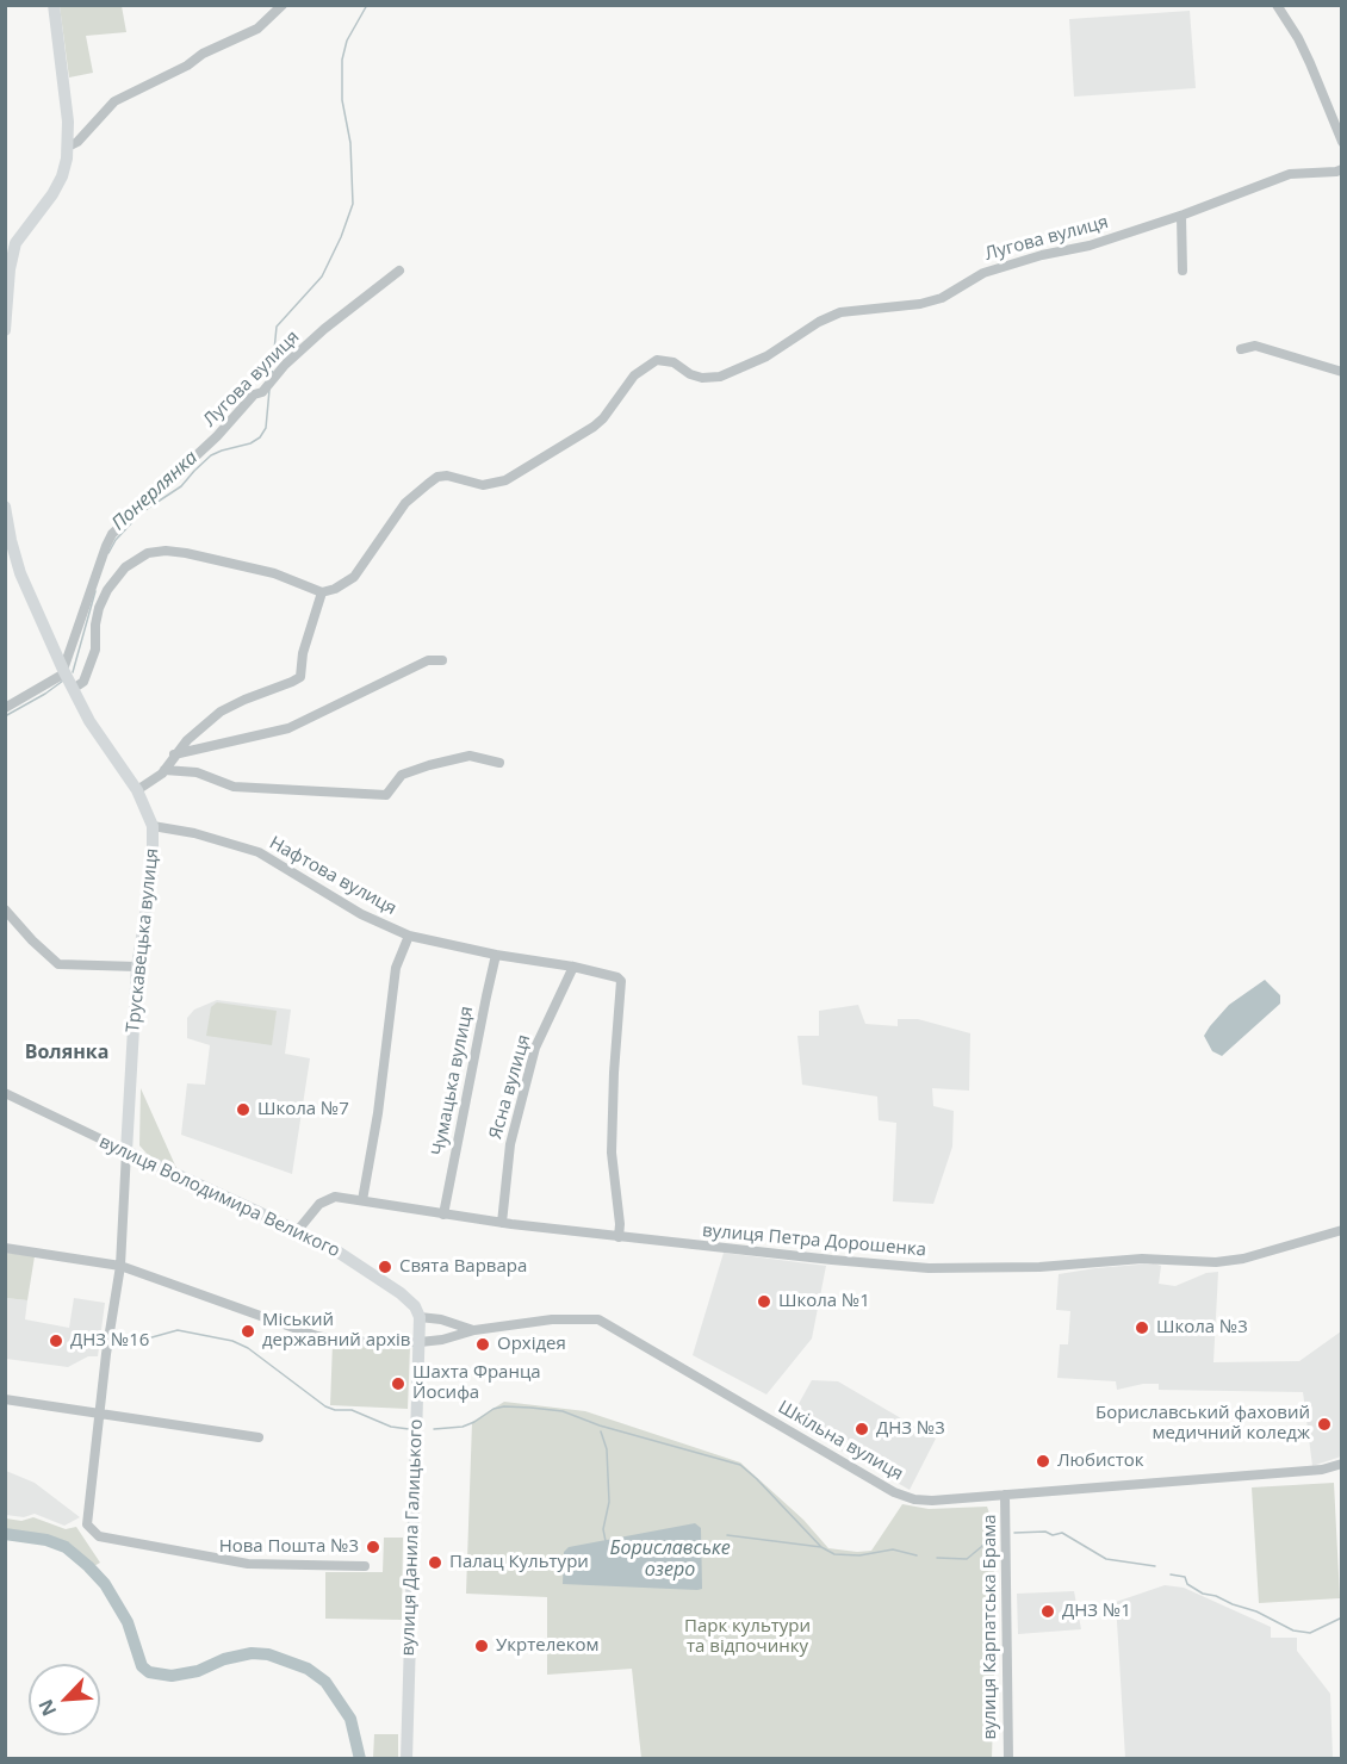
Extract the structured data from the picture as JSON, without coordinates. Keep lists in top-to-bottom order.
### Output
{
  "streets": {
    "main road": ["Трускавецька вулиця", "вулиця Володимира Великого", "вулиця Данила Галицького"],
    "street": [
      "Лугова вулиця",
      "Нафтова вулиця",
      "Чумацька вулиця",
      "Ясна вулиця",
      "вулиця Петра Дорошенка",
      "Шкільна вулиця",
      "вулиця Карпатська Брама"
    ]
  },
  "crossings": [
    ["Лугова вулиця", "Трускавецька вулиця"],
    ["Нафтова вулиця", "Трускавецька вулиця"],
    ["Нафтова вулиця", "Чумацька вулиця"],
    ["Нафтова вулиця", "Ясна вулиця"],
    ["Нафтова вулиця", "вулиця Петра Дорошенка"],
    ["Трускавецька вулиця", "вулиця Володимира Великого"],
    ["Чумацька вулиця", "вулиця Петра Дорошенка"],
    ["Ясна вулиця", "вулиця Петра Дорошенка"],
    ["вулиця Володимира Великого", "вулиця Петра Дорошенка"],
    ["вулиця Володимира Великого", "Шкільна вулиця"],
    ["вулиця Володимира Великого", "вулиця Данила Галицького"],
    ["Шкільна вулиця", "вулиця Данила Галицького"],
    ["Шкільна вулиця", "вулиця Карпатська Брама"]
  ],
  "districts": ["Волянка"],
  "water": ["Понерлянка", "Бориславське озеро"],
  "parks": ["Парк культури та відпочинку"],
  "places": [
    "Школа №7",
    "Свята Варвара",
    "Школа №1",
    "Школа №3",
    "Міський державний архів",
    "ДНЗ №16",
    "Орхідея",
    "Шахта Франца Йосифа",
    "Бориславський фаховий медичний коледж",
    "ДНЗ №3",
    "Любисток",
    "Нова Пошта №3",
    "Палац Культури",
    "ДНЗ №1",
    "Укртелеком"
  ],
  "north": "bottom left"
}
